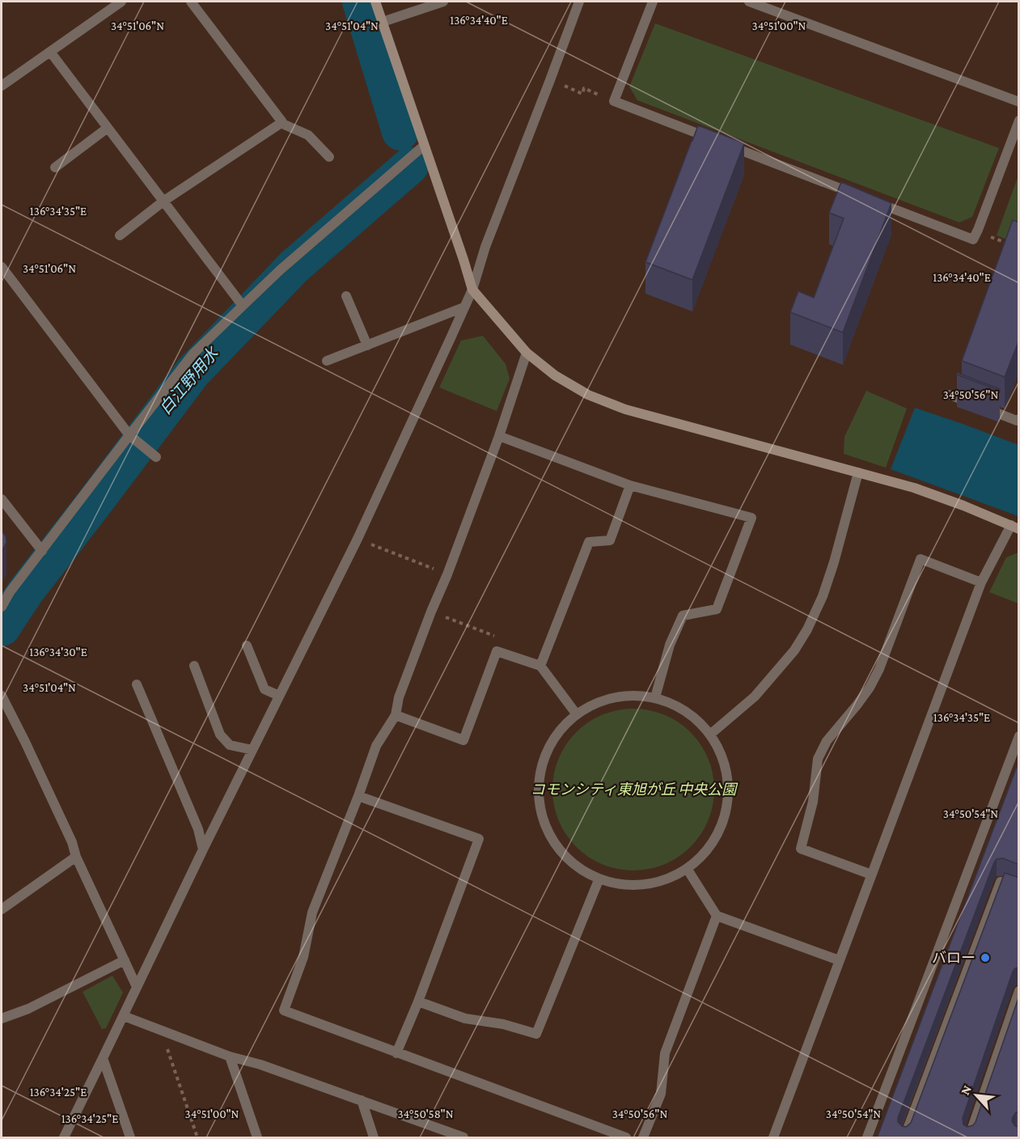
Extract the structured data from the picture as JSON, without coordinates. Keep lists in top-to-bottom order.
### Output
{
  "water": ["白江野用水"],
  "parks": ["コモンシティ東旭が丘 中央公園"],
  "places": ["バロー"],
  "north": "top left",
  "coordinates": [
    "136°34'40\"E",
    "34°51'06\"N",
    "34°51'04\"N",
    "34°51'00\"N",
    "136°34'35\"E",
    "34°50'56\"N",
    "136°34'30\"E",
    "34°50'54\"N",
    "136°34'25\"E",
    "34°50'58\"N"
  ]
}
